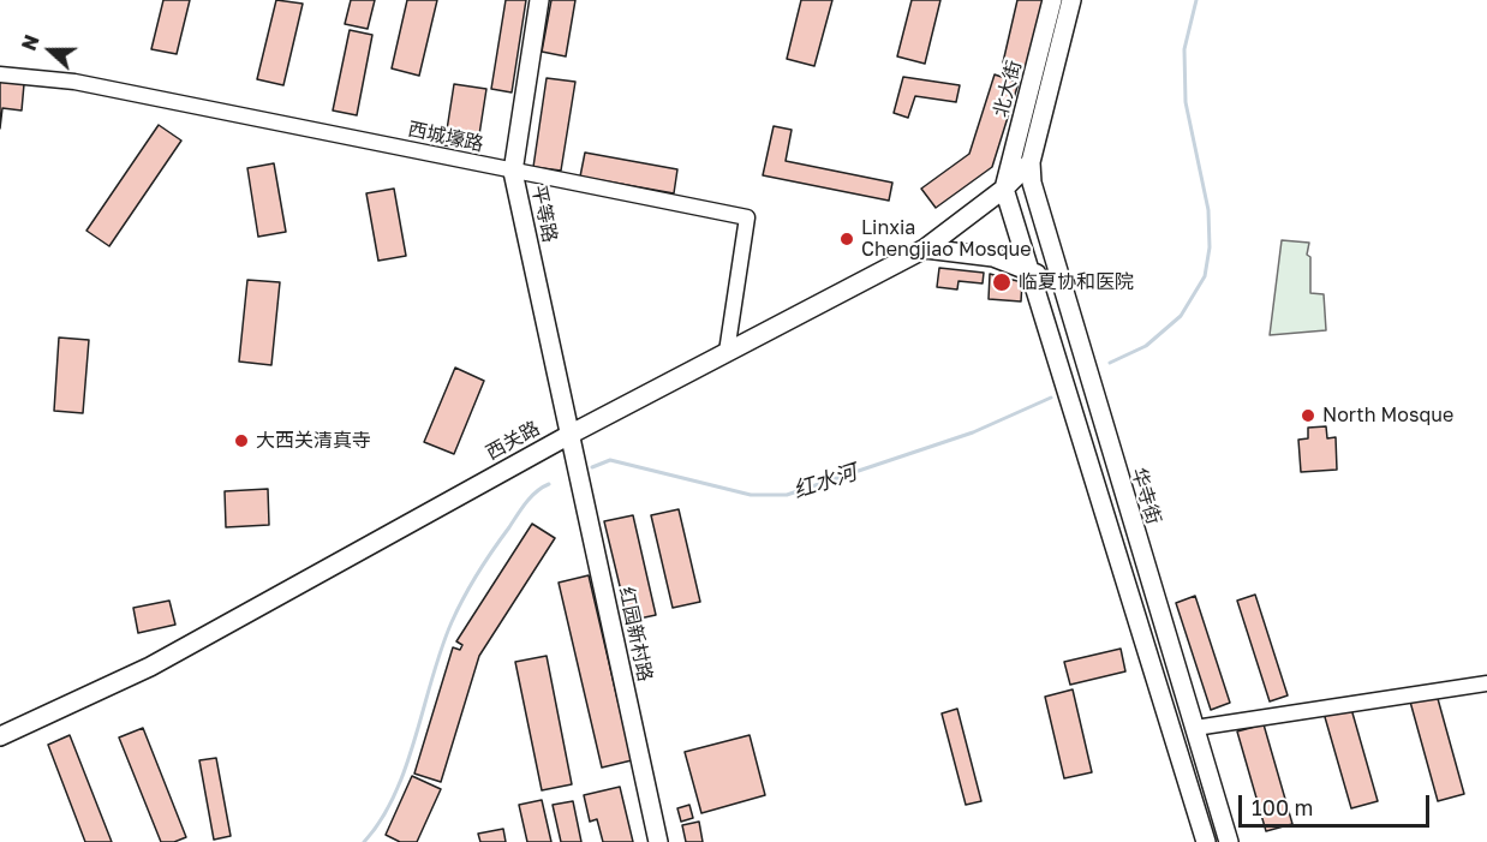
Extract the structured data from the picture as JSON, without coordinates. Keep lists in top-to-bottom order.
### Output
{
  "streets": {
    "main road": [
      "北大街",
      "平等路",
      "西关路",
      "华寺街",
      "红园新村路"
    ],
    "street": ["西城壕路"]
  },
  "crossings": [
    ["北大街", "西关路"],
    ["北大街", "华寺街"],
    ["西城壕路", "平等路"],
    ["西城壕路", "西关路"],
    ["平等路", "西关路"],
    ["平等路", "红园新村路"],
    ["西关路", "华寺街"],
    ["西关路", "红园新村路"]
  ],
  "water": ["红水河"],
  "places": [
    "Linxia Chengjiao Mosque",
    "临夏协和医院",
    "North Mosque",
    "大西关清真寺"
  ],
  "scale_bar": "100 m",
  "north": "left"
}
